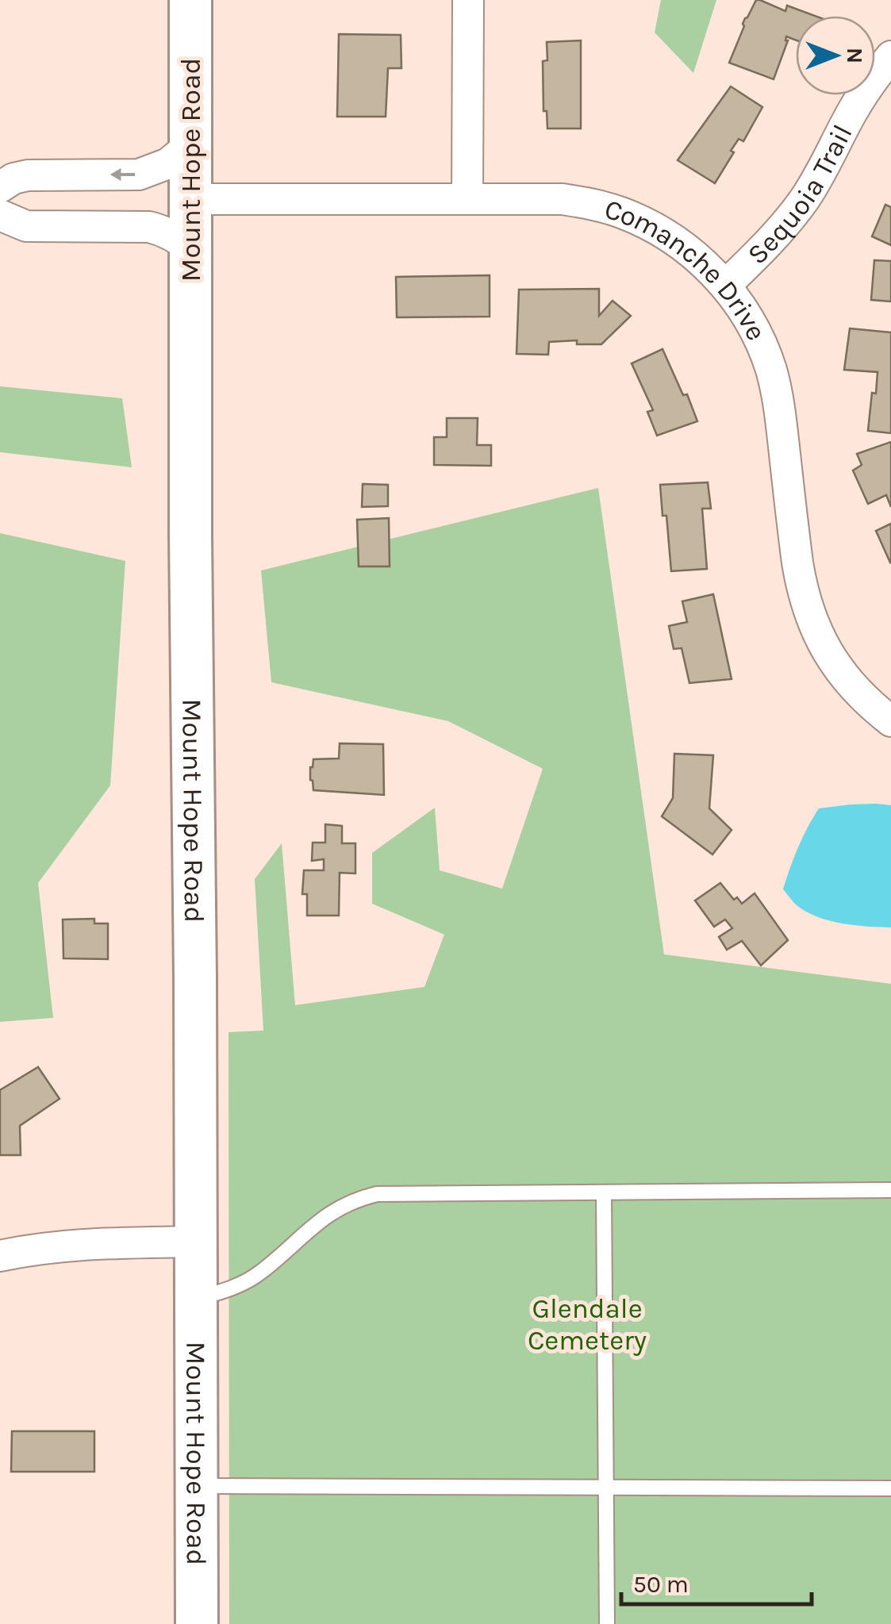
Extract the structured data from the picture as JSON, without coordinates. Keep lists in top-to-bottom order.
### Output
{
  "streets": {
    "street": ["Mount Hope Road", "Sequoia Trail", "Comanche Drive"]
  },
  "crossings": [
    ["Mount Hope Road", "Comanche Drive"],
    ["Sequoia Trail", "Comanche Drive"]
  ],
  "parks": ["Glendale Cemetery"],
  "scale_bar": "50 m",
  "north": "right"
}
